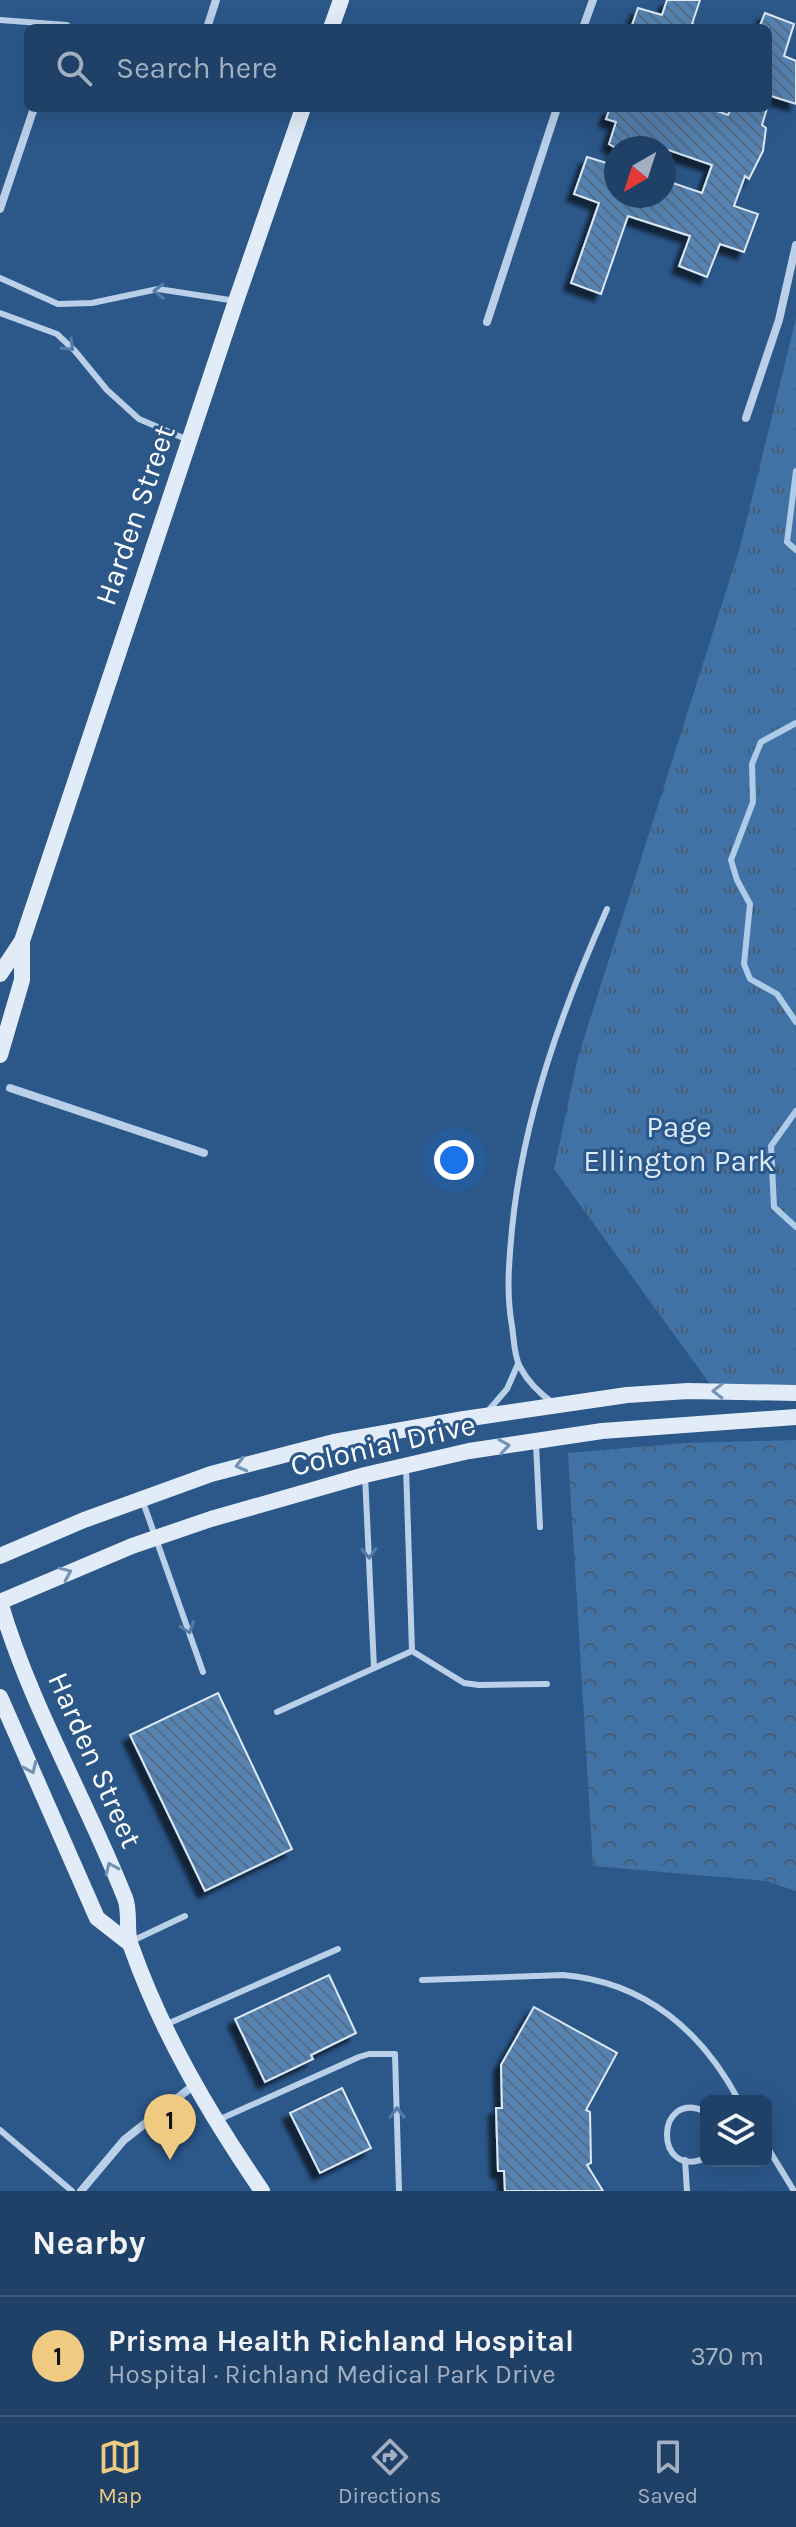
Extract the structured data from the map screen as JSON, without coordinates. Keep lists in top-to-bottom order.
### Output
{
  "streets": {
    "main road": ["Harden Street", "Colonial Drive"]
  },
  "crossings": [
    ["Harden Street", "Colonial Drive"]
  ],
  "parks": ["Page Ellington Park"],
  "north": "bottom left",
  "page": {
    "search": "Search here",
    "pins": "1",
    "heading": "Nearby",
    "list": [
      {
        "mark": "1",
        "name": "Prisma Health Richland Hospital",
        "note": "Hospital · Richland Medical Park Drive",
        "value": "370 m"
      }
    ],
    "nav": ["Map", "Directions", "Saved"]
  }
}
